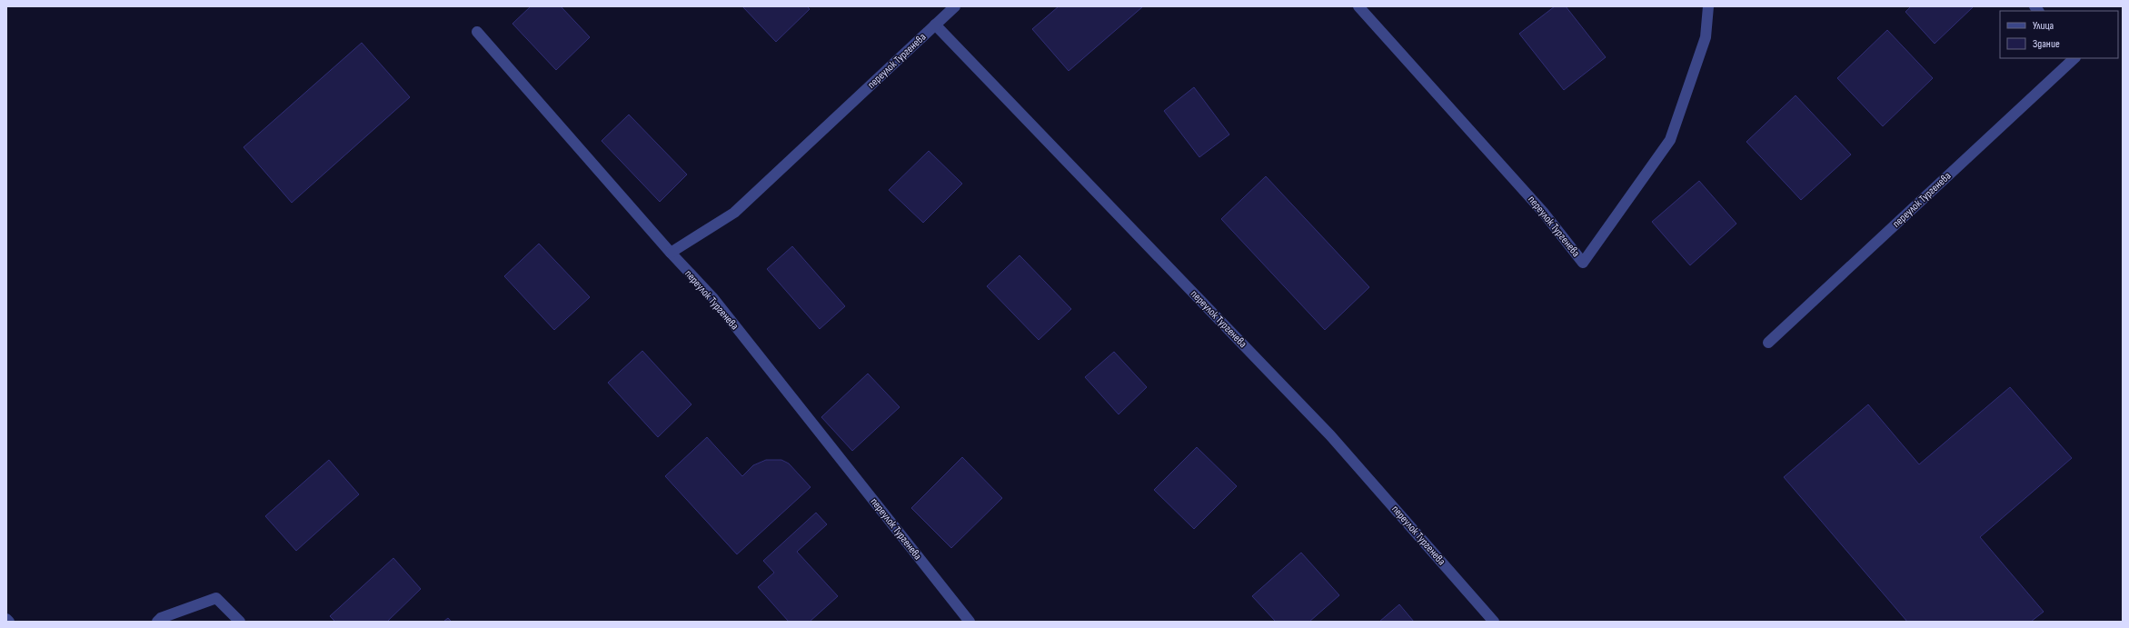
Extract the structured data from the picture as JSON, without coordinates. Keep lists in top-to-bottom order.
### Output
{
  "streets": {
    "street": ["переулок Тургенева"]
  },
  "legend": ["Улица", "Здание"]
}
